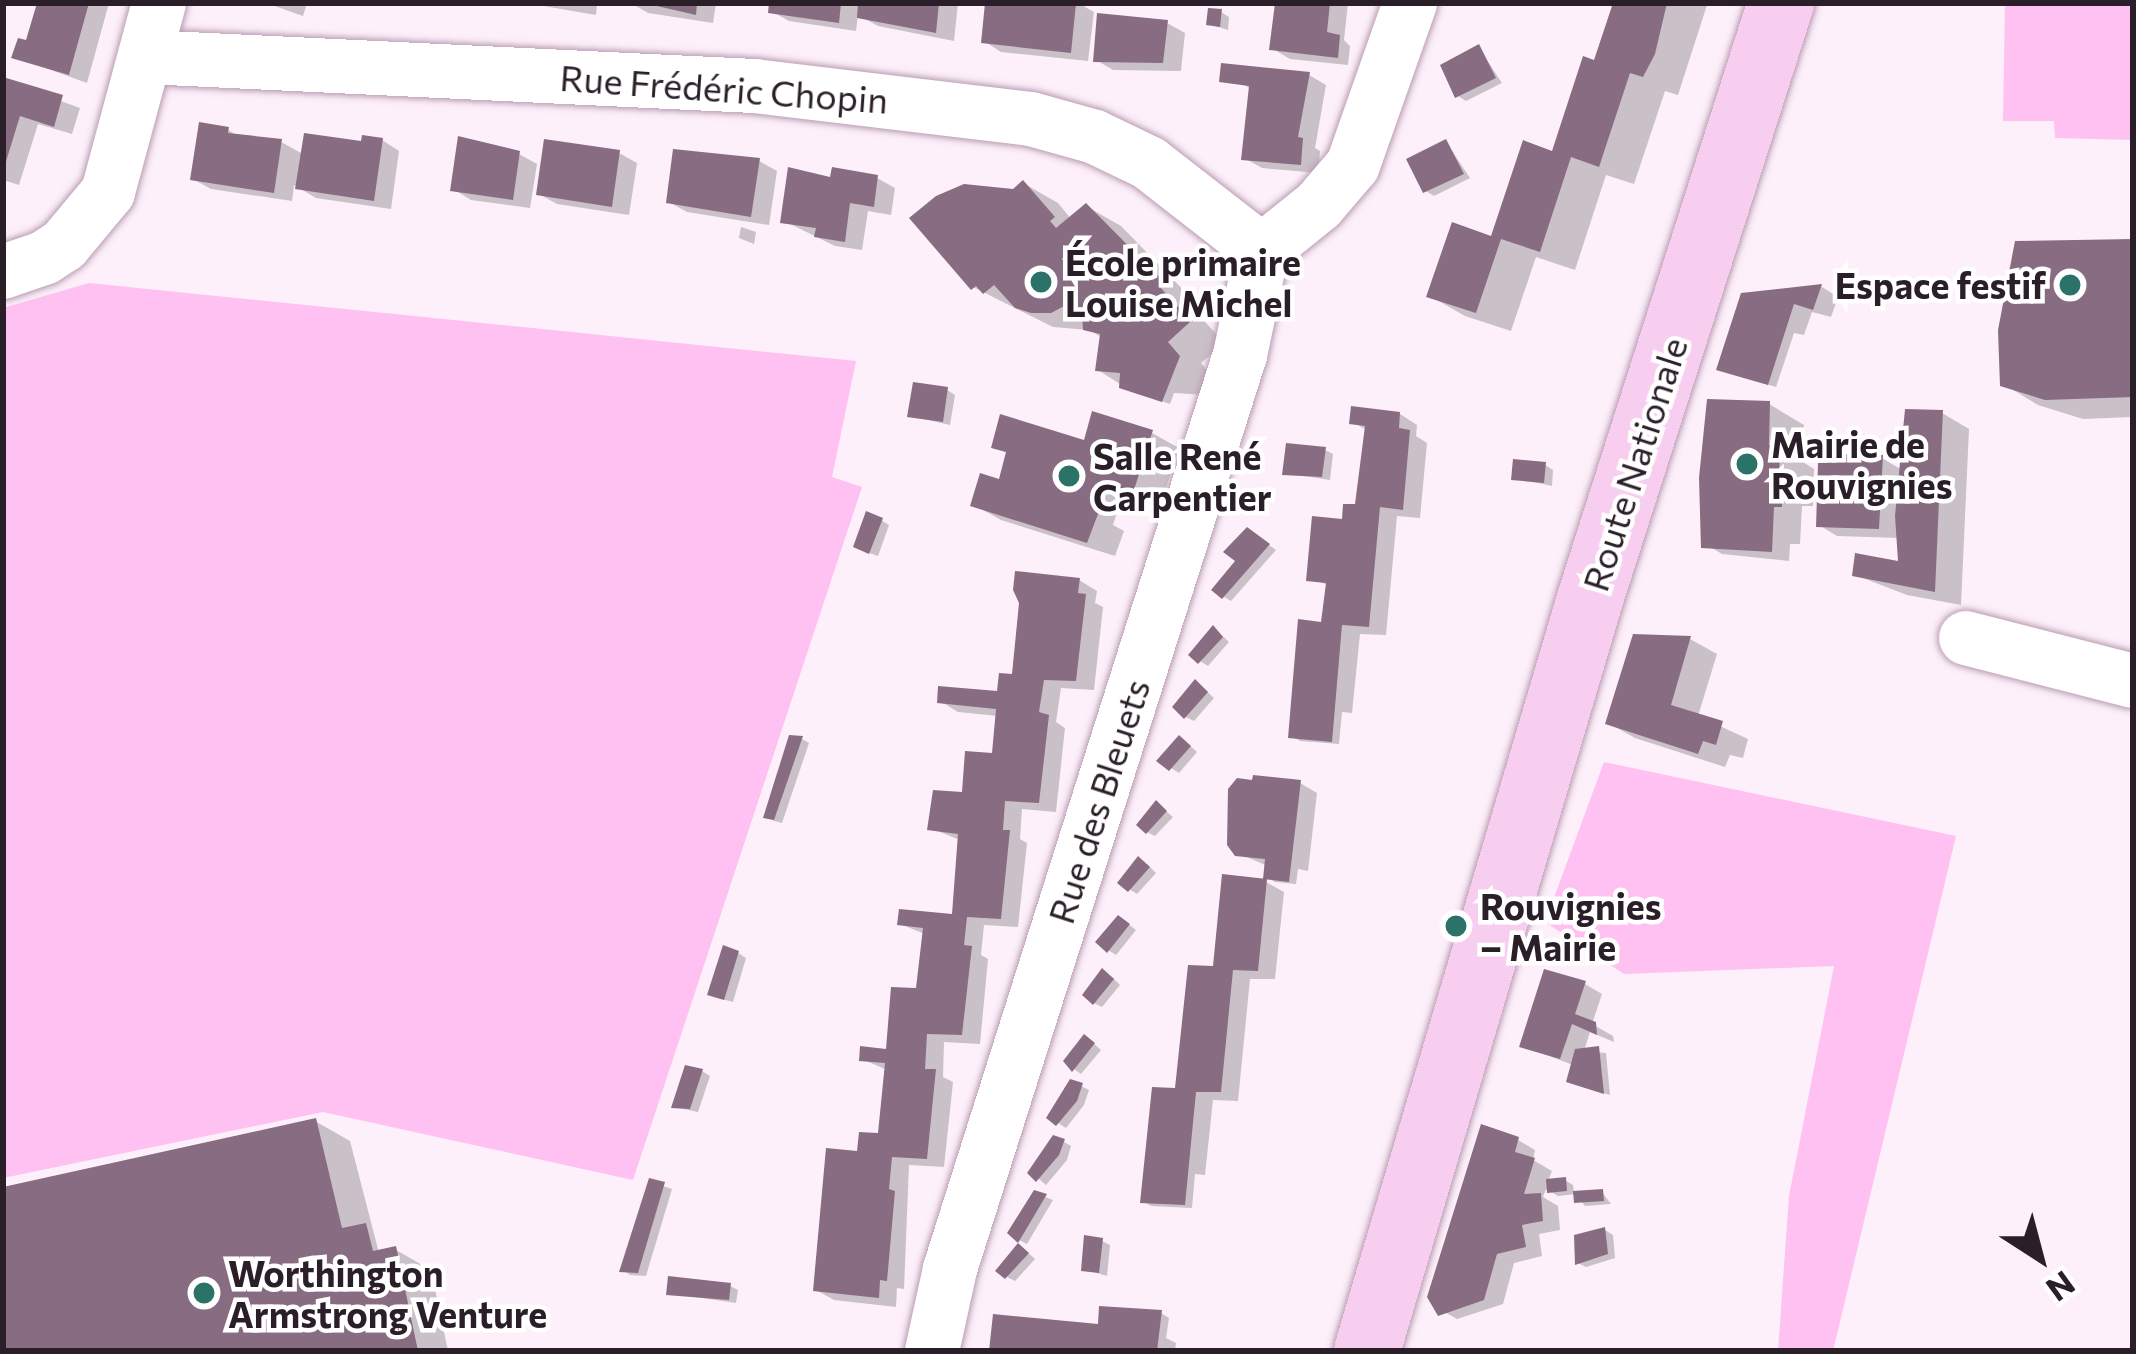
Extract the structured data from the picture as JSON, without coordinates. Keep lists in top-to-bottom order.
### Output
{
  "streets": {
    "main road": ["Route Nationale"],
    "street": ["Rue Frédéric Chopin", "Rue des Bleuets"]
  },
  "crossings": [
    ["Rue Frédéric Chopin", "Rue des Bleuets"]
  ],
  "places": [
    "École primaire Louise Michel",
    "Espace festif",
    "Mairie de Rouvignies",
    "Salle René Carpentier",
    "Rouvignies – Mairie",
    "Worthington Armstrong Venture"
  ],
  "north": "bottom right"
}
